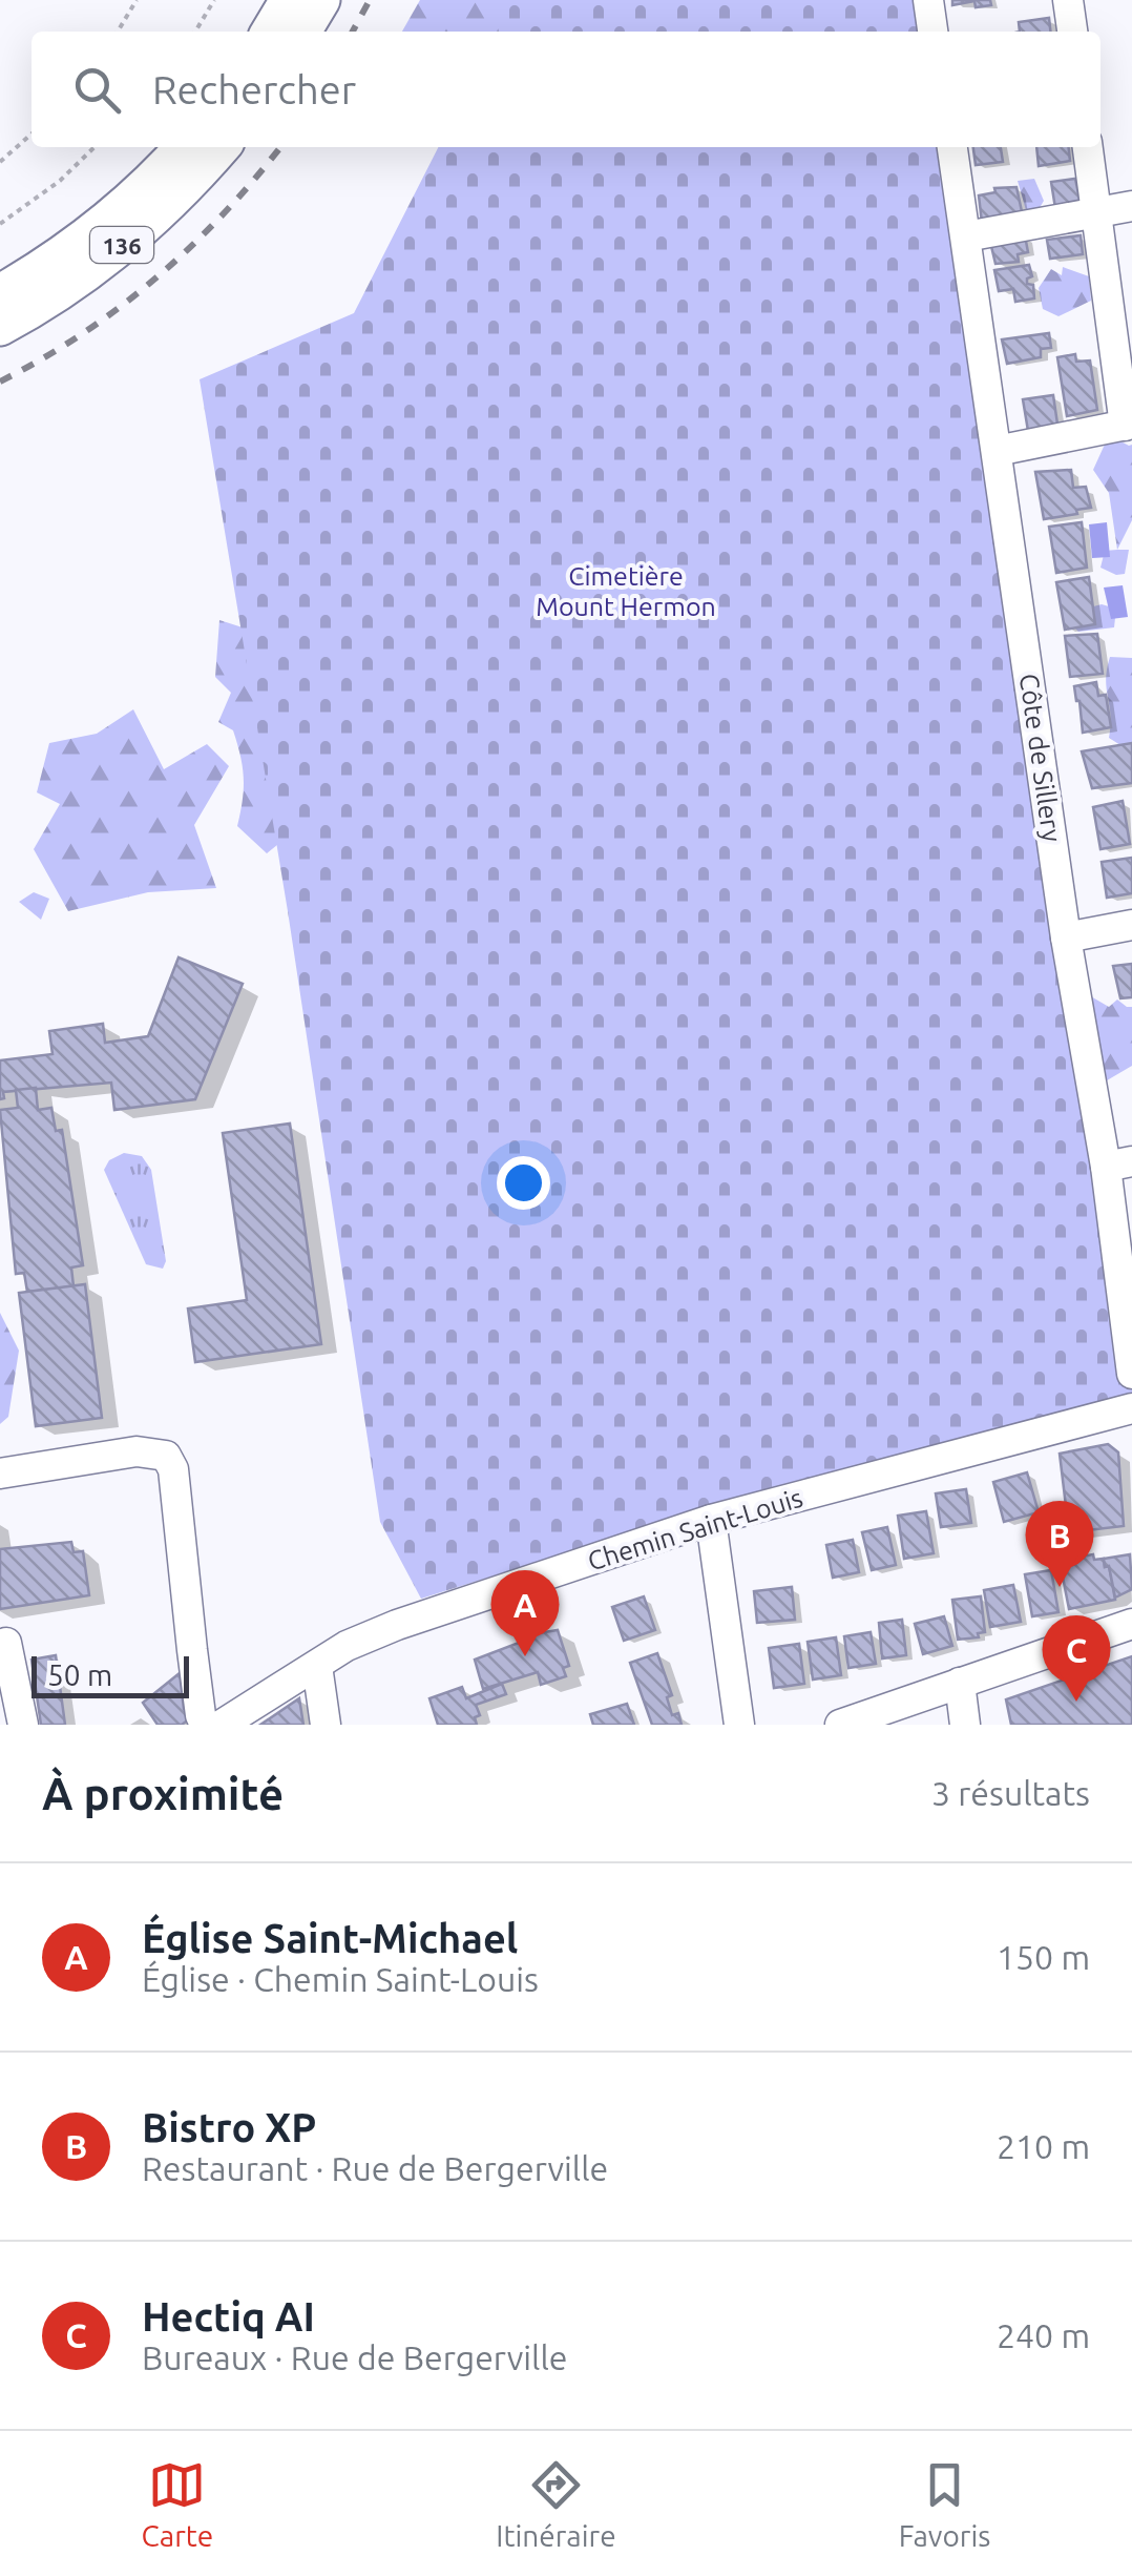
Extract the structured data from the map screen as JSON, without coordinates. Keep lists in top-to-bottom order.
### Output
{
  "streets": {
    "main road": ["136"],
    "street": ["Côte de Sillery", "Chemin Saint-Louis"]
  },
  "parks": ["Cimetière Mount Hermon"],
  "scale_bar": "50 m",
  "page": {
    "search": "Rechercher",
    "pins": ["B", "A", "C"],
    "scale": "50 m",
    "heading": ["À proximité", "3 résultats"],
    "list": [
      {
        "mark": "A",
        "name": "Église Saint-Michael",
        "note": "Église · Chemin Saint-Louis",
        "value": "150 m"
      },
      {
        "mark": "B",
        "name": "Bistro XP",
        "note": "Restaurant · Rue de Bergerville",
        "value": "210 m"
      },
      {
        "mark": "C",
        "name": "Hectiq AI",
        "note": "Bureaux · Rue de Bergerville",
        "value": "240 m"
      }
    ],
    "nav": ["Carte", "Itinéraire", "Favoris"]
  }
}
